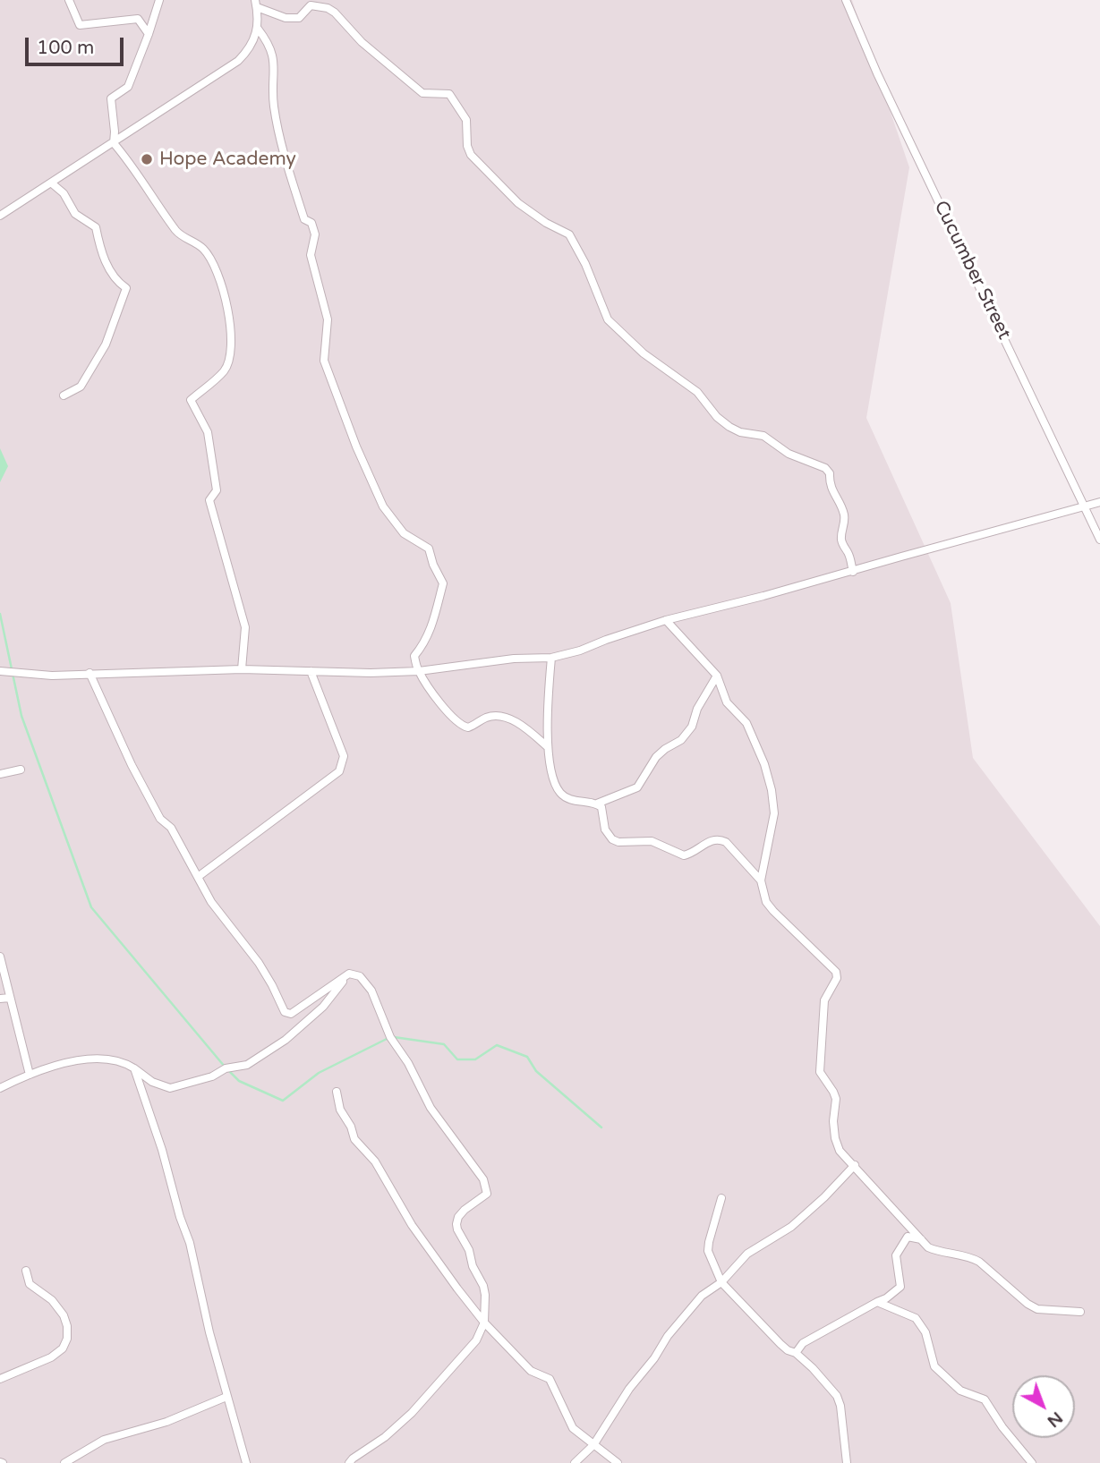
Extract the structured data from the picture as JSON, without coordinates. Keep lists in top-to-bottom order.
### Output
{
  "streets": {
    "street": ["Cucumber Street"]
  },
  "places": ["Hope Academy"],
  "scale_bar": "100 m",
  "north": "bottom right"
}
